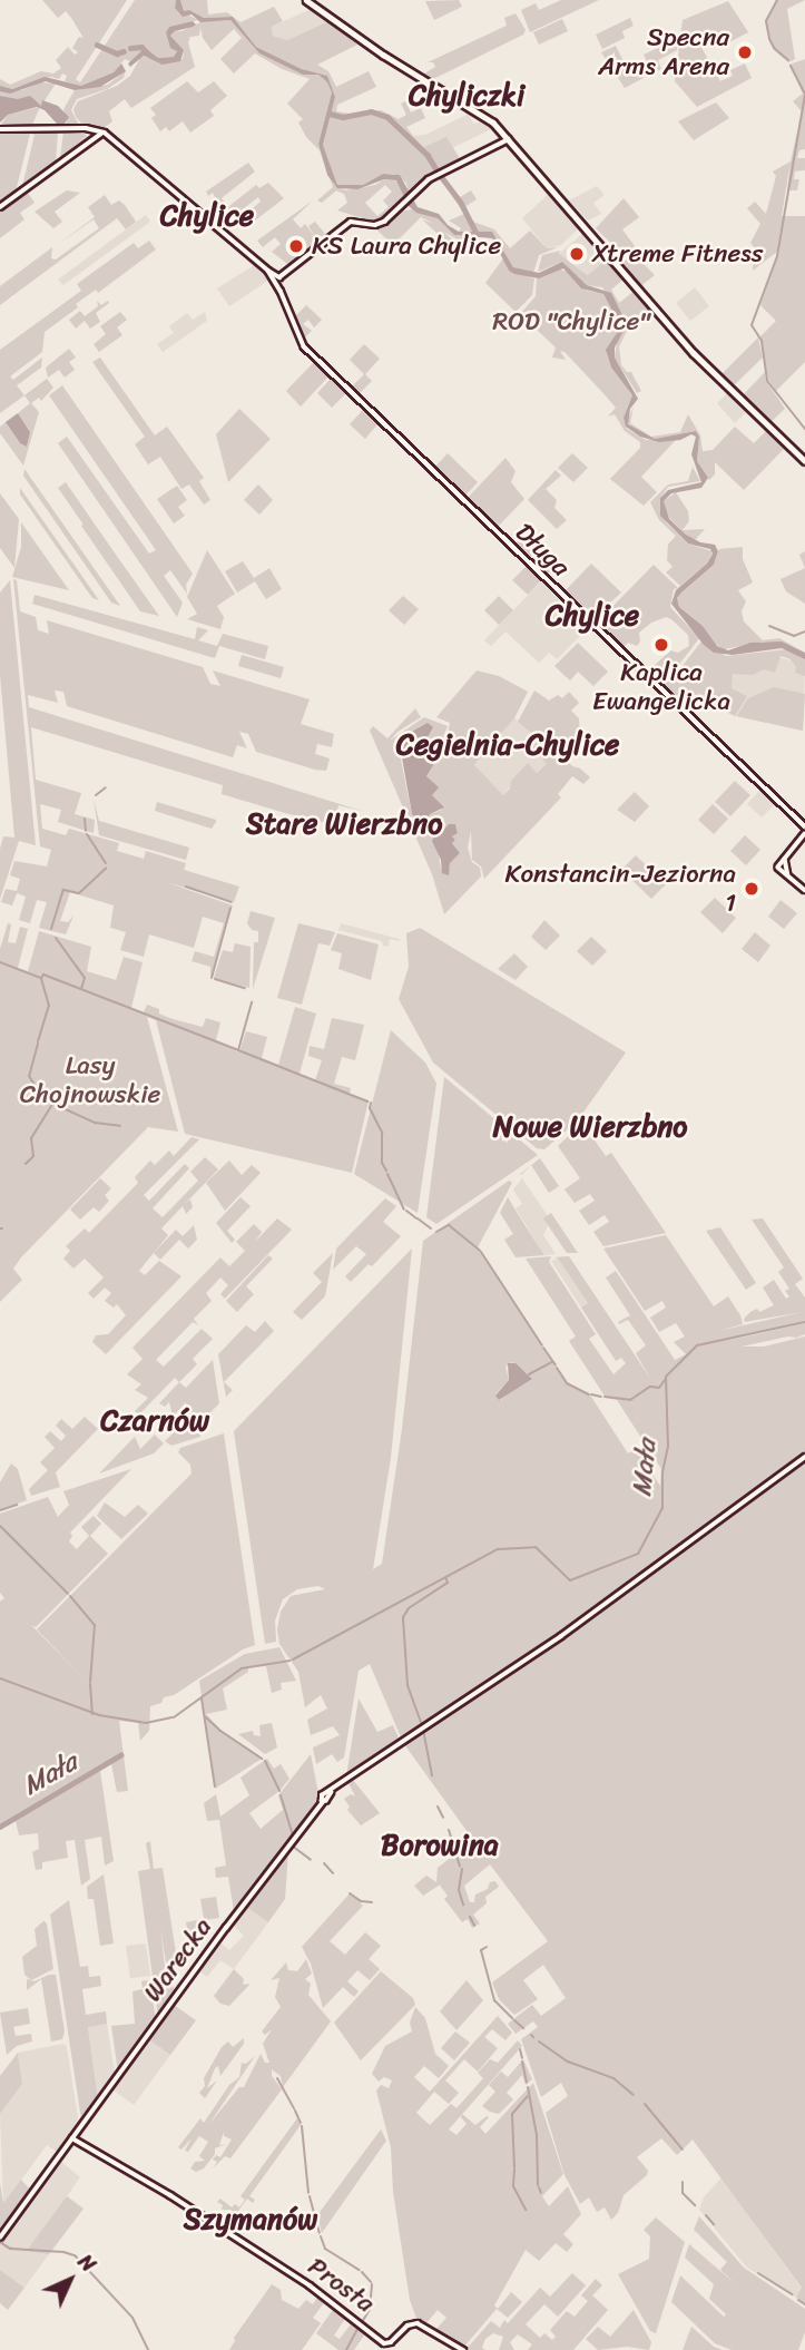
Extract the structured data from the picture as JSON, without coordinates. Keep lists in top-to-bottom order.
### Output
{
  "streets": {
    "street": ["Długa", "Warecka", "Prosta"]
  },
  "crossings": [
    ["Warecka", "Prosta"]
  ],
  "districts": [
    "Chyliczki",
    "Chylice",
    "Chylice",
    "Cegielnia-Chylice",
    "Stare Wierzbno",
    "Nowe Wierzbno",
    "Czarnów",
    "Borowina",
    "Szymanów"
  ],
  "water": ["Mała"],
  "parks": ["ROD \"Chylice\"", "Lasy Chojnowskie"],
  "places": [
    "Specna Arms Arena",
    "KS Laura Chylice",
    "Xtreme Fitness",
    "Kaplica Ewangelicka",
    "Konstancin-Jeziorna 1"
  ],
  "north": "top right"
}
